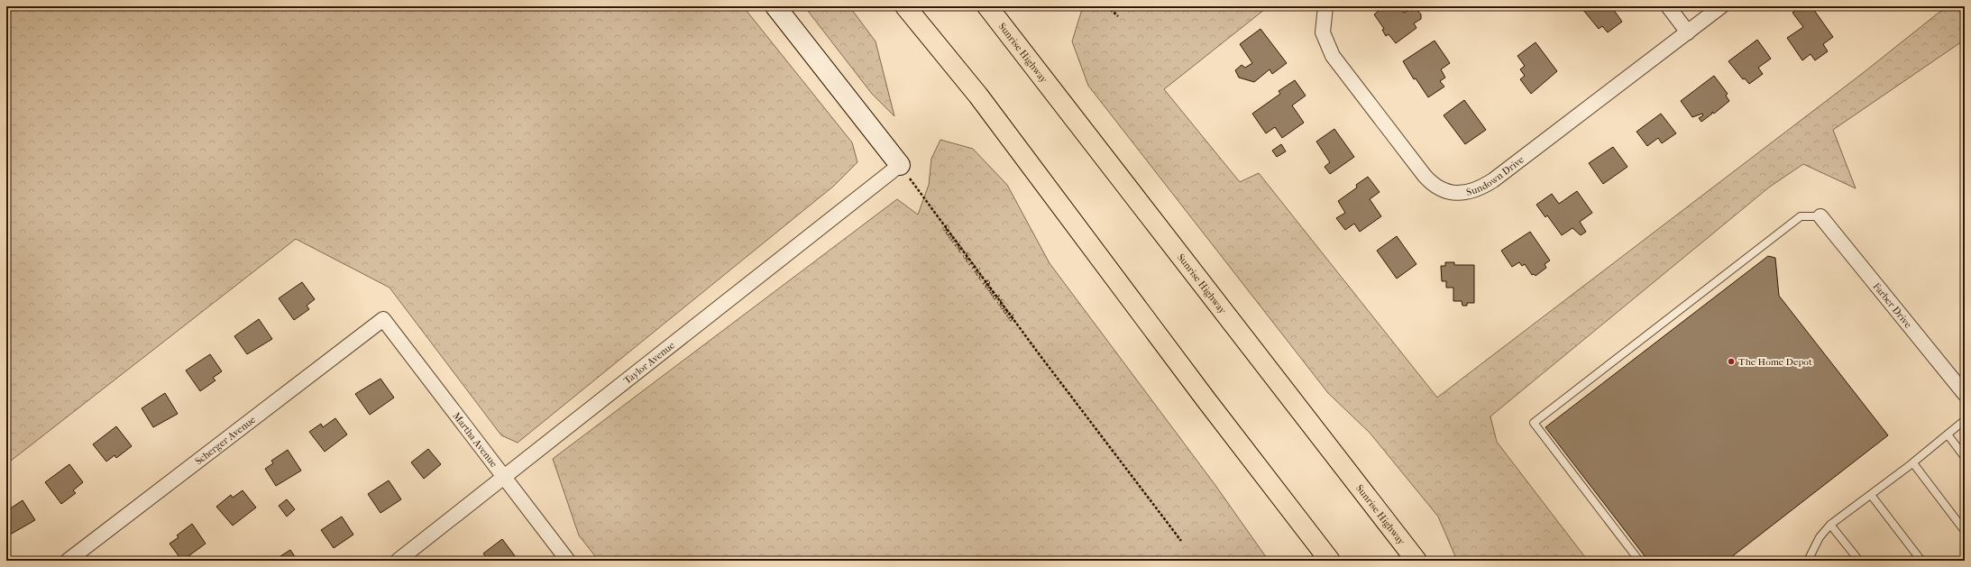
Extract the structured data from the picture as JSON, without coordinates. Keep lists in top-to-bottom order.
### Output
{
  "streets": {
    "highway": ["Sunrise Highway"],
    "street": [
      "Sundown Drive",
      "Farber Drive",
      "Taylor Avenue",
      "Scherger Avenue",
      "Martha Avenue"
    ],
    "path": ["Sunrise Service Road South"]
  },
  "crossings": [
    ["Sunrise Service Road South", "Taylor Avenue"],
    ["Taylor Avenue", "Martha Avenue"],
    ["Scherger Avenue", "Martha Avenue"]
  ],
  "places": ["The Home Depot"]
}
